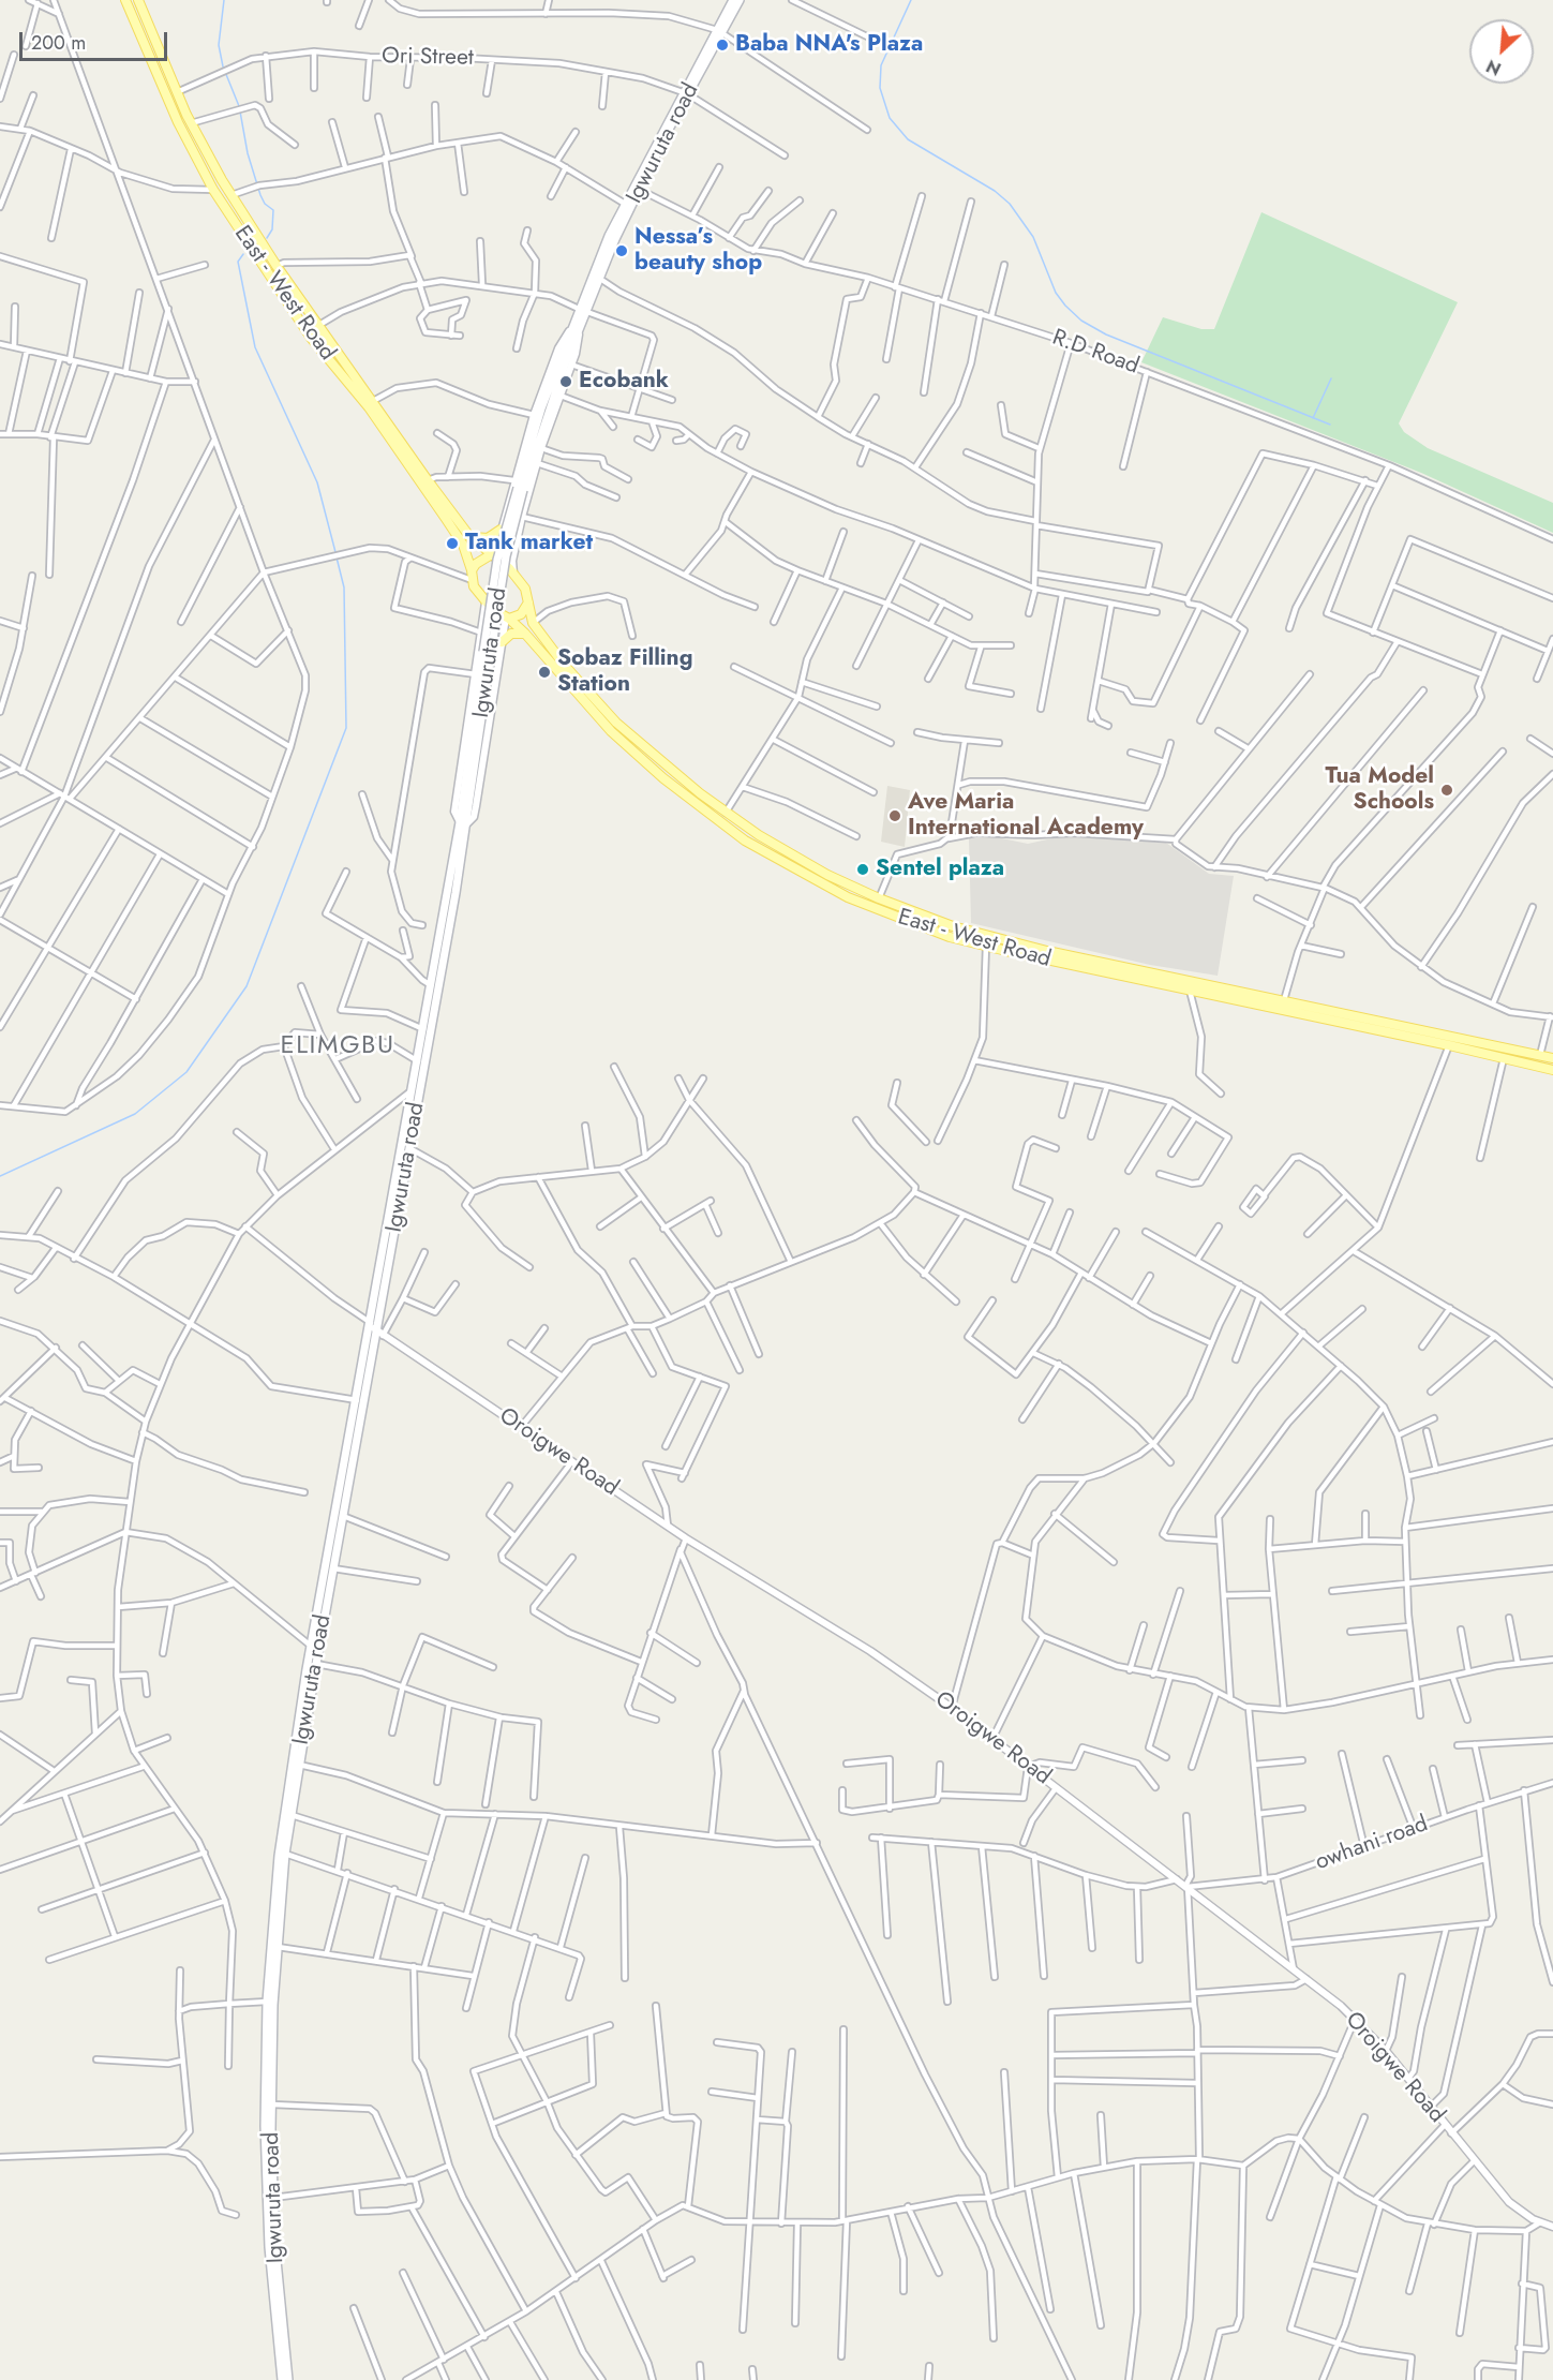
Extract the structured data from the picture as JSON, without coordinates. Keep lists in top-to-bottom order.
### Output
{
  "streets": {
    "main road": ["Igwuruta road", "East - West Road"],
    "street": [
      "Ori Street",
      "R.D Road",
      "Oroigwe Road",
      "owhani road"
    ]
  },
  "crossings": [
    ["Ori Street", "Igwuruta road"],
    ["Ori Street", "East - West Road"],
    ["Igwuruta road", "R.D Road"],
    ["Igwuruta road", "Oroigwe Road"],
    ["Oroigwe Road", "owhani road"]
  ],
  "districts": ["ELIMGBU"],
  "places": [
    "Baba NNA's Plaza",
    "Nessa’s beauty shop",
    "Ecobank",
    "Tank market",
    "Sobaz Filling Station",
    "Tua Model Schools",
    "Ave Maria International Academy",
    "Sentel plaza"
  ],
  "scale_bar": "200 m",
  "north": "bottom left"
}
